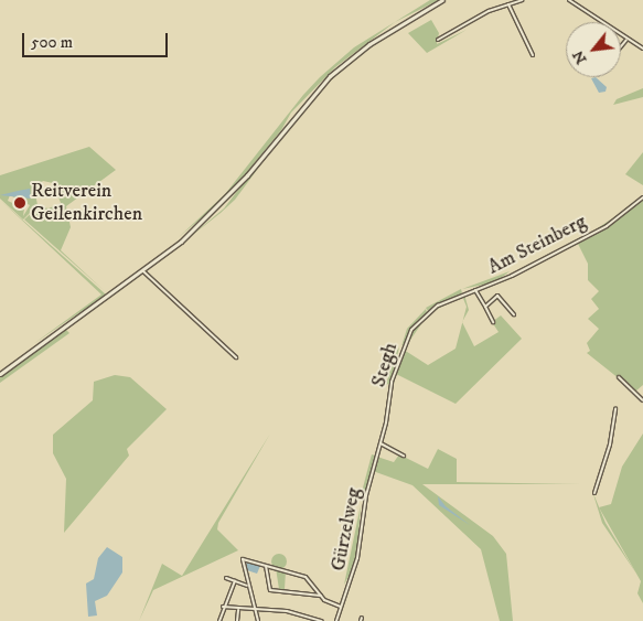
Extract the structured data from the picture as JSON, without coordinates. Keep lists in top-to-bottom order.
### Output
{
  "streets": {
    "street": ["Am Steinberg", "Stegh", "Gürzelweg"]
  },
  "crossings": [
    ["Am Steinberg", "Stegh"],
    ["Stegh", "Gürzelweg"]
  ],
  "places": ["Reitverein Geilenkirchen"],
  "scale_bar": "500 m",
  "north": "bottom left"
}
